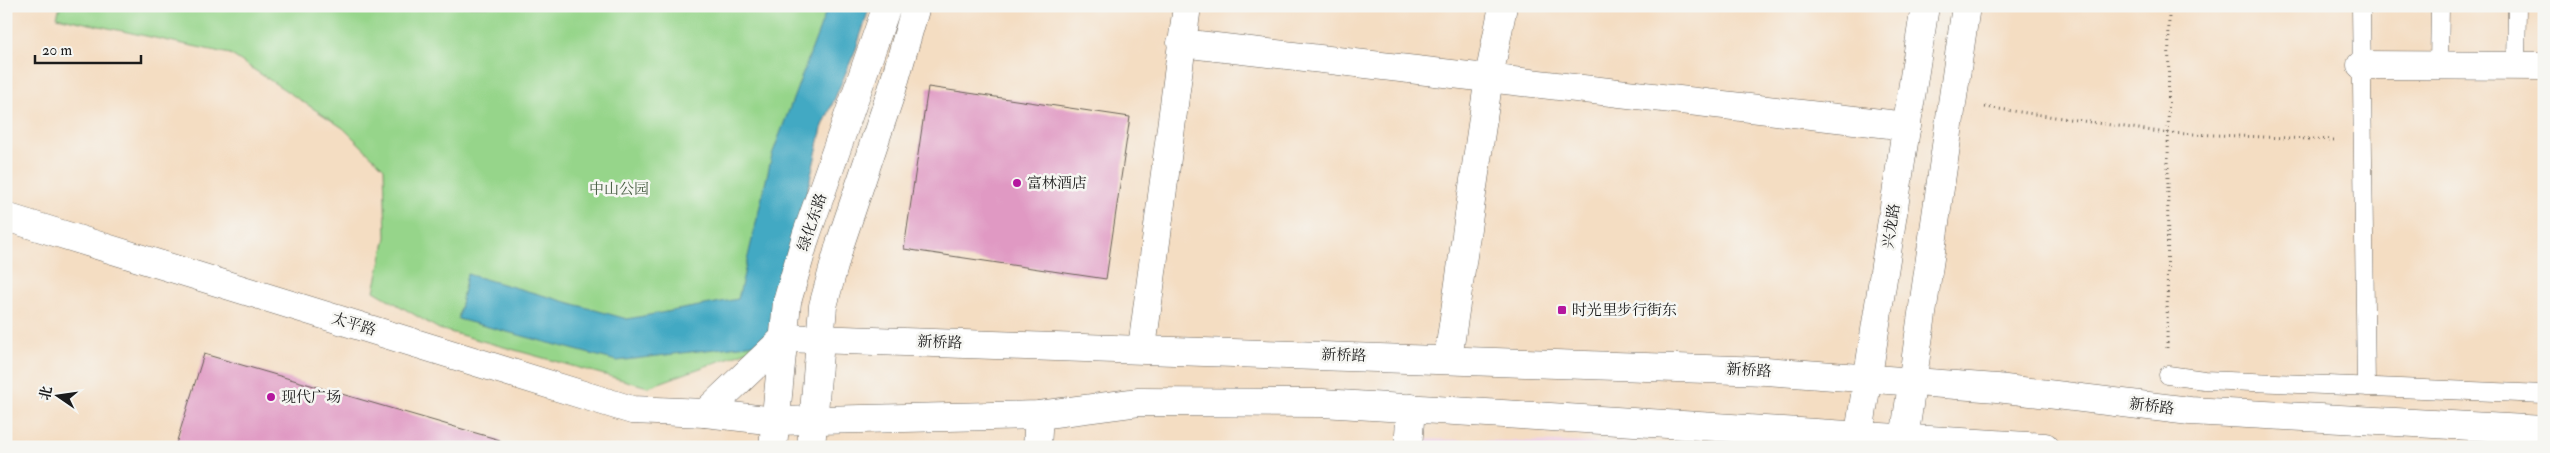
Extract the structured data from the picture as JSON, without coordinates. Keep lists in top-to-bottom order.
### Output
{
  "streets": {
    "main road": [
      "绿化东路",
      "兴龙路",
      "太平路",
      "新桥路"
    ]
  },
  "crossings": [
    ["绿化东路", "新桥路"],
    ["兴龙路", "新桥路"]
  ],
  "parks": ["中山公园"],
  "places": {
    "other": ["富林酒店", "现代广场"],
    "transit": ["时光里步行街东"]
  },
  "scale_bar": "20 m",
  "north": "left"
}
